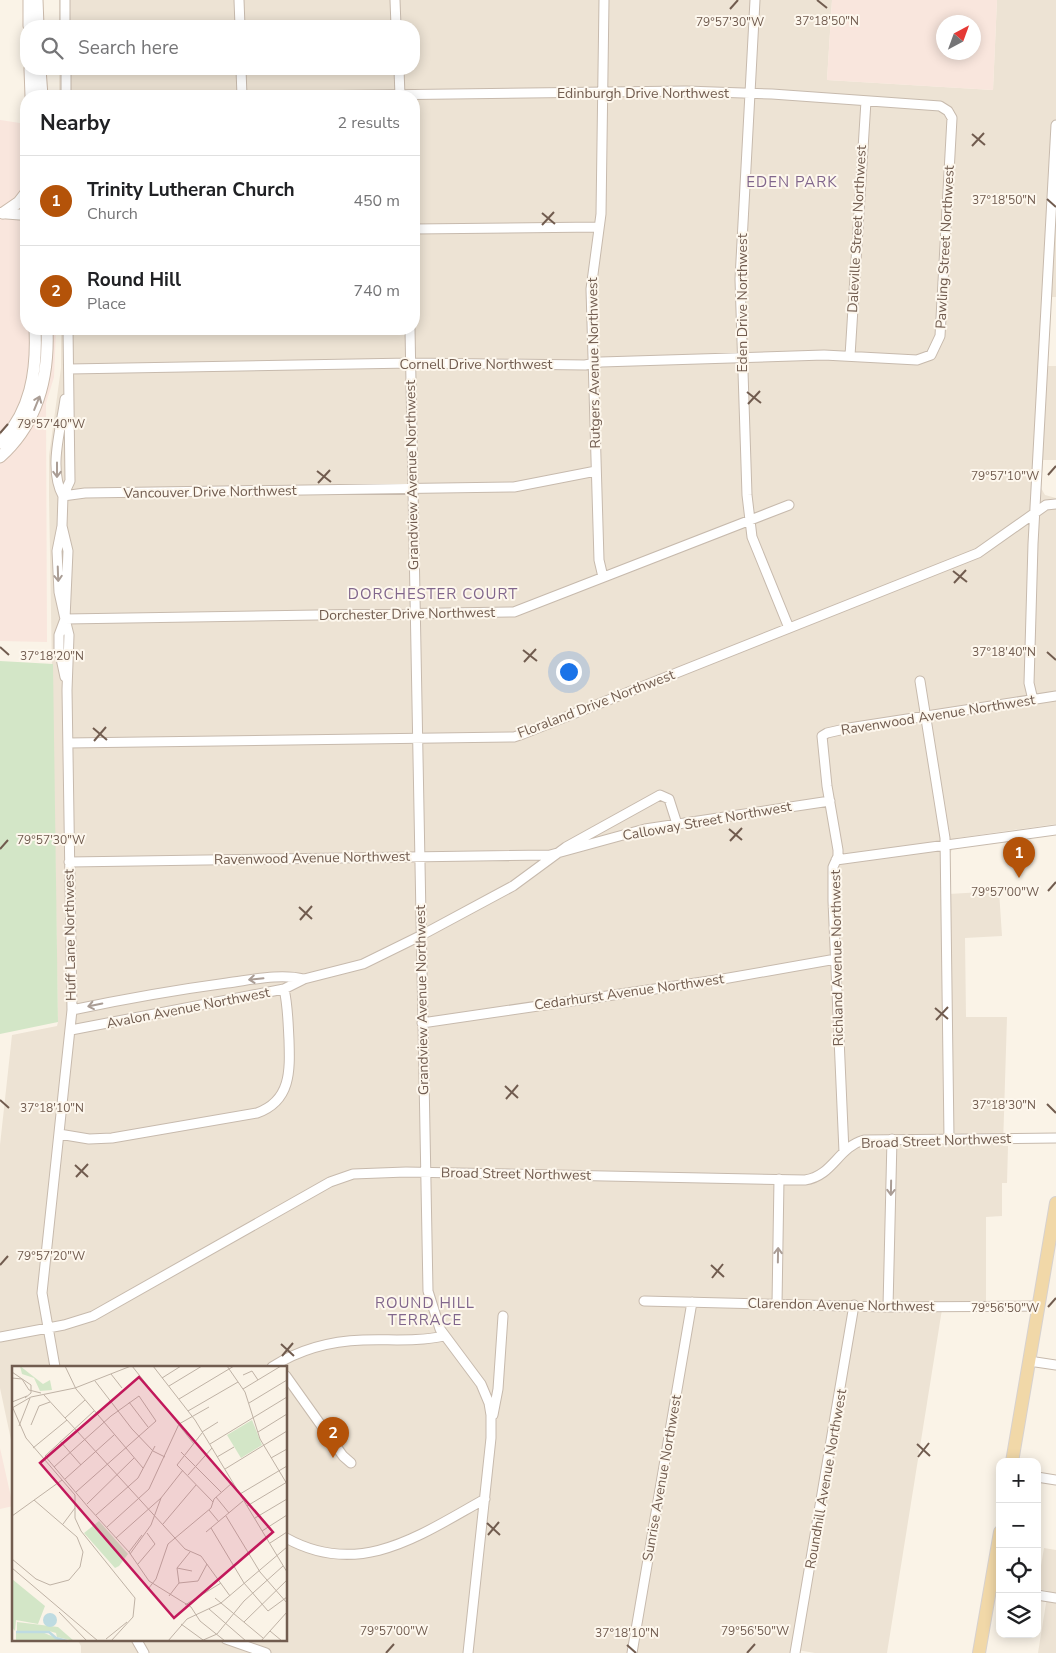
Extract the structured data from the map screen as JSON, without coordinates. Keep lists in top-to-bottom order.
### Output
{
  "streets": {
    "street": [
      "Edinburgh Drive Northwest",
      "Daleville Street Northwest",
      "Pawling Street Northwest",
      "Eden Drive Northwest",
      "Rutgers Avenue Northwest",
      "Cornell Drive Northwest",
      "Grandview Avenue Northwest",
      "Vancouver Drive Northwest",
      "Dorchester Drive Northwest",
      "Floraland Drive Northwest",
      "Ravenwood Avenue Northwest",
      "Calloway Street Northwest",
      "Huff Lane Northwest",
      "Richland Avenue Northwest",
      "Cedarhurst Avenue Northwest",
      "Avalon Avenue Northwest",
      "Broad Street Northwest",
      "Clarendon Avenue Northwest",
      "Sunrise Avenue Northwest",
      "Roundhill Avenue Northwest"
    ]
  },
  "crossings": [
    ["Edinburgh Drive Northwest", "Daleville Street Northwest"],
    ["Edinburgh Drive Northwest", "Pawling Street Northwest"],
    ["Edinburgh Drive Northwest", "Eden Drive Northwest"],
    ["Edinburgh Drive Northwest", "Rutgers Avenue Northwest"],
    ["Daleville Street Northwest", "Cornell Drive Northwest"],
    ["Pawling Street Northwest", "Cornell Drive Northwest"],
    ["Eden Drive Northwest", "Cornell Drive Northwest"],
    ["Eden Drive Northwest", "Dorchester Drive Northwest"],
    ["Eden Drive Northwest", "Floraland Drive Northwest"],
    ["Rutgers Avenue Northwest", "Cornell Drive Northwest"],
    ["Rutgers Avenue Northwest", "Vancouver Drive Northwest"],
    ["Rutgers Avenue Northwest", "Dorchester Drive Northwest"],
    ["Cornell Drive Northwest", "Grandview Avenue Northwest"],
    ["Cornell Drive Northwest", "Huff Lane Northwest"],
    ["Grandview Avenue Northwest", "Vancouver Drive Northwest"],
    ["Grandview Avenue Northwest", "Dorchester Drive Northwest"],
    ["Grandview Avenue Northwest", "Floraland Drive Northwest"],
    ["Grandview Avenue Northwest", "Ravenwood Avenue Northwest"],
    ["Grandview Avenue Northwest", "Cedarhurst Avenue Northwest"],
    ["Grandview Avenue Northwest", "Avalon Avenue Northwest"],
    ["Grandview Avenue Northwest", "Broad Street Northwest"],
    ["Vancouver Drive Northwest", "Huff Lane Northwest"],
    ["Dorchester Drive Northwest", "Huff Lane Northwest"],
    ["Floraland Drive Northwest", "Huff Lane Northwest"],
    ["Ravenwood Avenue Northwest", "Calloway Street Northwest"],
    ["Ravenwood Avenue Northwest", "Huff Lane Northwest"],
    ["Ravenwood Avenue Northwest", "Richland Avenue Northwest"],
    ["Ravenwood Avenue Northwest", "Avalon Avenue Northwest"],
    ["Calloway Street Northwest", "Richland Avenue Northwest"],
    ["Calloway Street Northwest", "Avalon Avenue Northwest"],
    ["Huff Lane Northwest", "Avalon Avenue Northwest"],
    ["Huff Lane Northwest", "Broad Street Northwest"],
    ["Richland Avenue Northwest", "Cedarhurst Avenue Northwest"],
    ["Richland Avenue Northwest", "Broad Street Northwest"],
    ["Clarendon Avenue Northwest", "Sunrise Avenue Northwest"],
    ["Clarendon Avenue Northwest", "Roundhill Avenue Northwest"]
  ],
  "districts": ["EDEN PARK", "DORCHESTER COURT", "ROUND HILL TERRACE"],
  "north": "top right",
  "page": {
    "search": "Search here",
    "heading": ["Nearby", "2 results"],
    "list": [
      {
        "mark": "1",
        "name": "Trinity Lutheran Church",
        "note": "Church",
        "value": "450 m"
      },
      {
        "mark": "2",
        "name": "Round Hill",
        "note": "Place",
        "value": "740 m"
      }
    ],
    "pins": ["1", "2"],
    "map_buttons": ["+", "−"]
  },
  "coordinates": [
    "37°18'50\"N",
    "79°57'30\"W",
    "79°57'40\"W",
    "79°57'10\"W",
    "37°18'40\"N",
    "37°18'20\"N",
    "79°57'00\"W",
    "37°18'30\"N",
    "37°18'10\"N",
    "79°57'20\"W",
    "79°56'50\"W"
  ]
}
